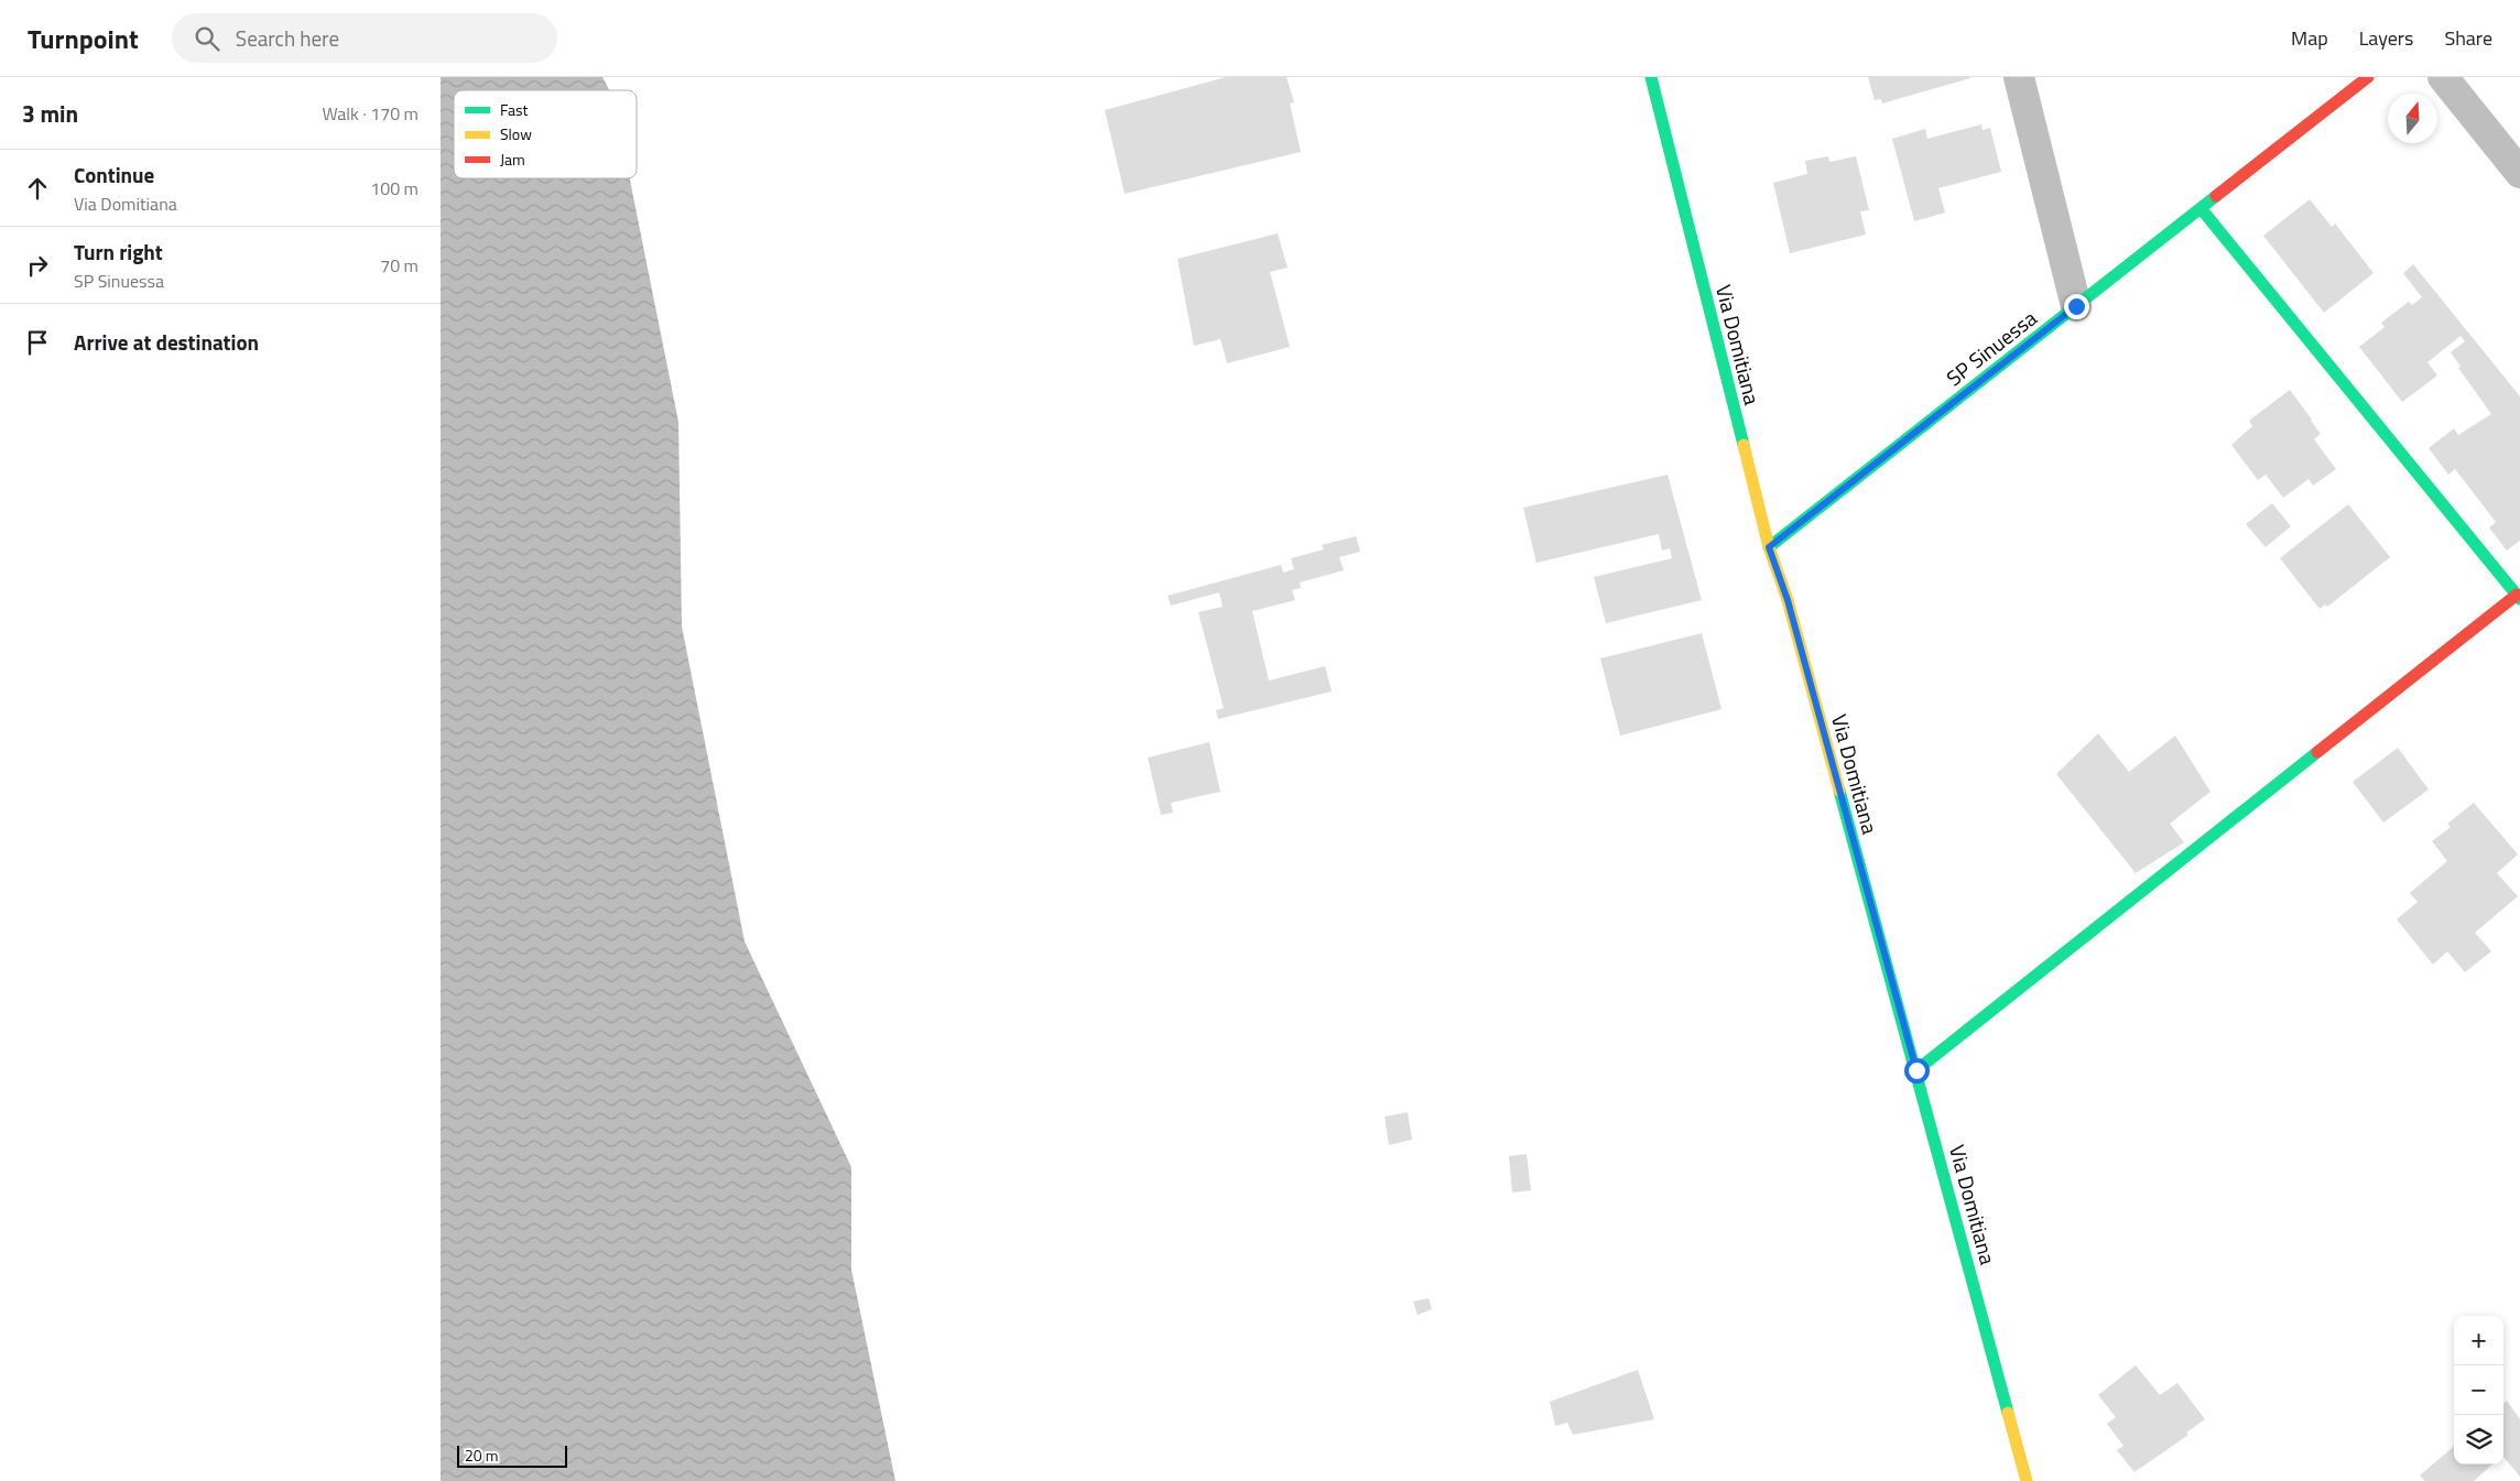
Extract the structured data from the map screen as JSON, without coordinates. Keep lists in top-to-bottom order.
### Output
{
  "streets": {
    "street": ["Via Domitiana", "SP Sinuessa"]
  },
  "crossings": [
    ["Via Domitiana", "SP Sinuessa"]
  ],
  "legend": ["Fast", "Slow", "Jam"],
  "scale_bar": "20 m",
  "north": "top",
  "page": {
    "header": "Turnpoint",
    "search": "Search here",
    "nav": ["Map", "Layers", "Share"],
    "heading": ["3 min", "Walk · 170 m"],
    "list": [
      ["Continue", "Via Domitiana", "100 m"],
      ["Turn right", "SP Sinuessa", "70 m"],
      "Arrive at destination"
    ],
    "map_buttons": ["+", "−"],
    "scale": "20 m"
  }
}
